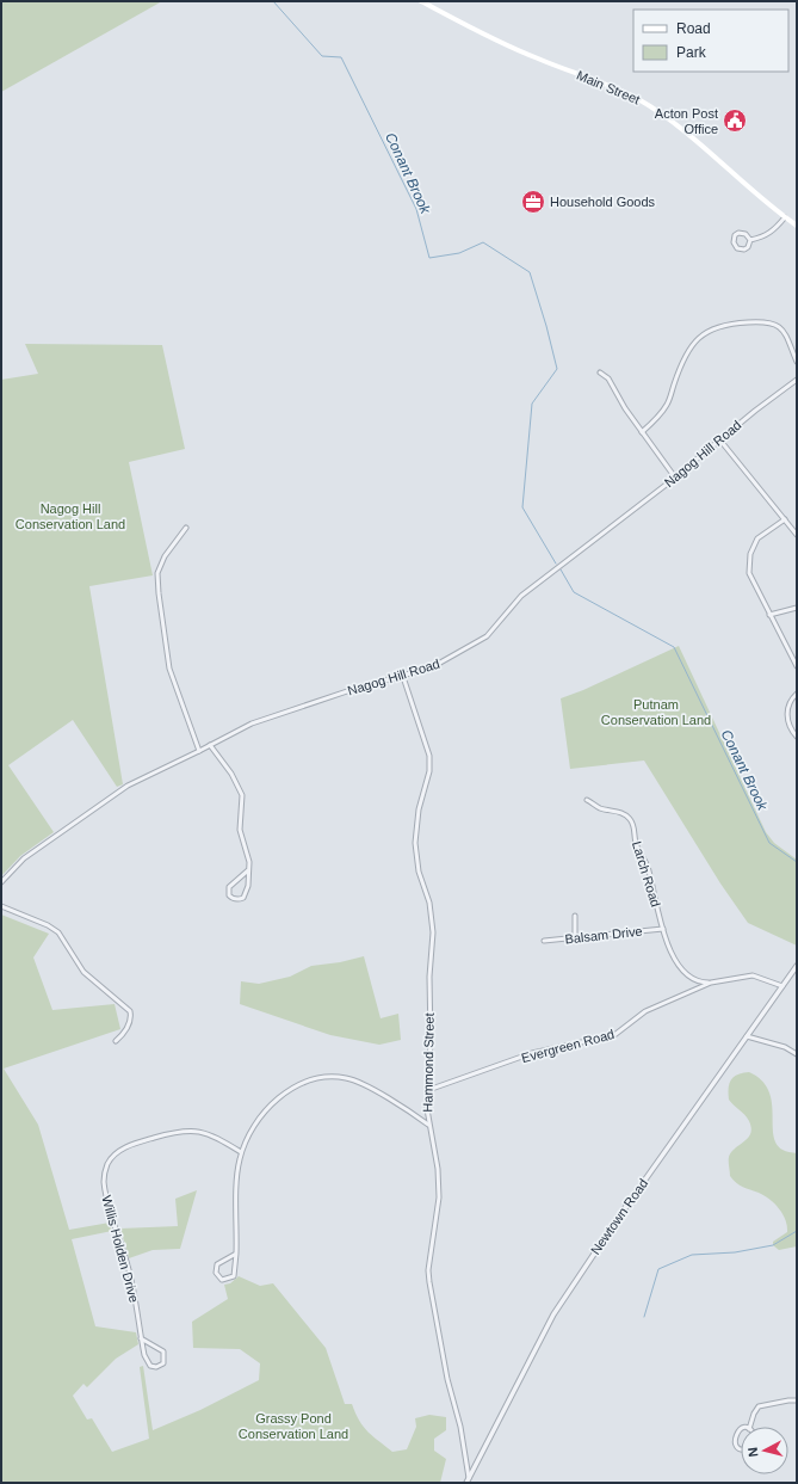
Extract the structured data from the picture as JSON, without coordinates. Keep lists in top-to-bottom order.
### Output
{
  "streets": {
    "main road": ["Main Street"],
    "street": [
      "Nagog Hill Road",
      "Larch Road",
      "Balsam Drive",
      "Evergreen Road",
      "Hammond Street",
      "Newtown Road",
      "Willis Holden Drive"
    ]
  },
  "crossings": [
    ["Nagog Hill Road", "Hammond Street"],
    ["Larch Road", "Balsam Drive"],
    ["Larch Road", "Evergreen Road"],
    ["Evergreen Road", "Hammond Street"],
    ["Evergreen Road", "Newtown Road"],
    ["Hammond Street", "Newtown Road"]
  ],
  "water": ["Conant Brook"],
  "parks": ["Nagog Hill Conservation Land", "Putnam Conservation Land", "Grassy Pond Conservation Land"],
  "places": {
    "public building": ["Acton Post Office"],
    "office": ["Household Goods"]
  },
  "legend": ["Road", "Park"],
  "north": "left"
}
